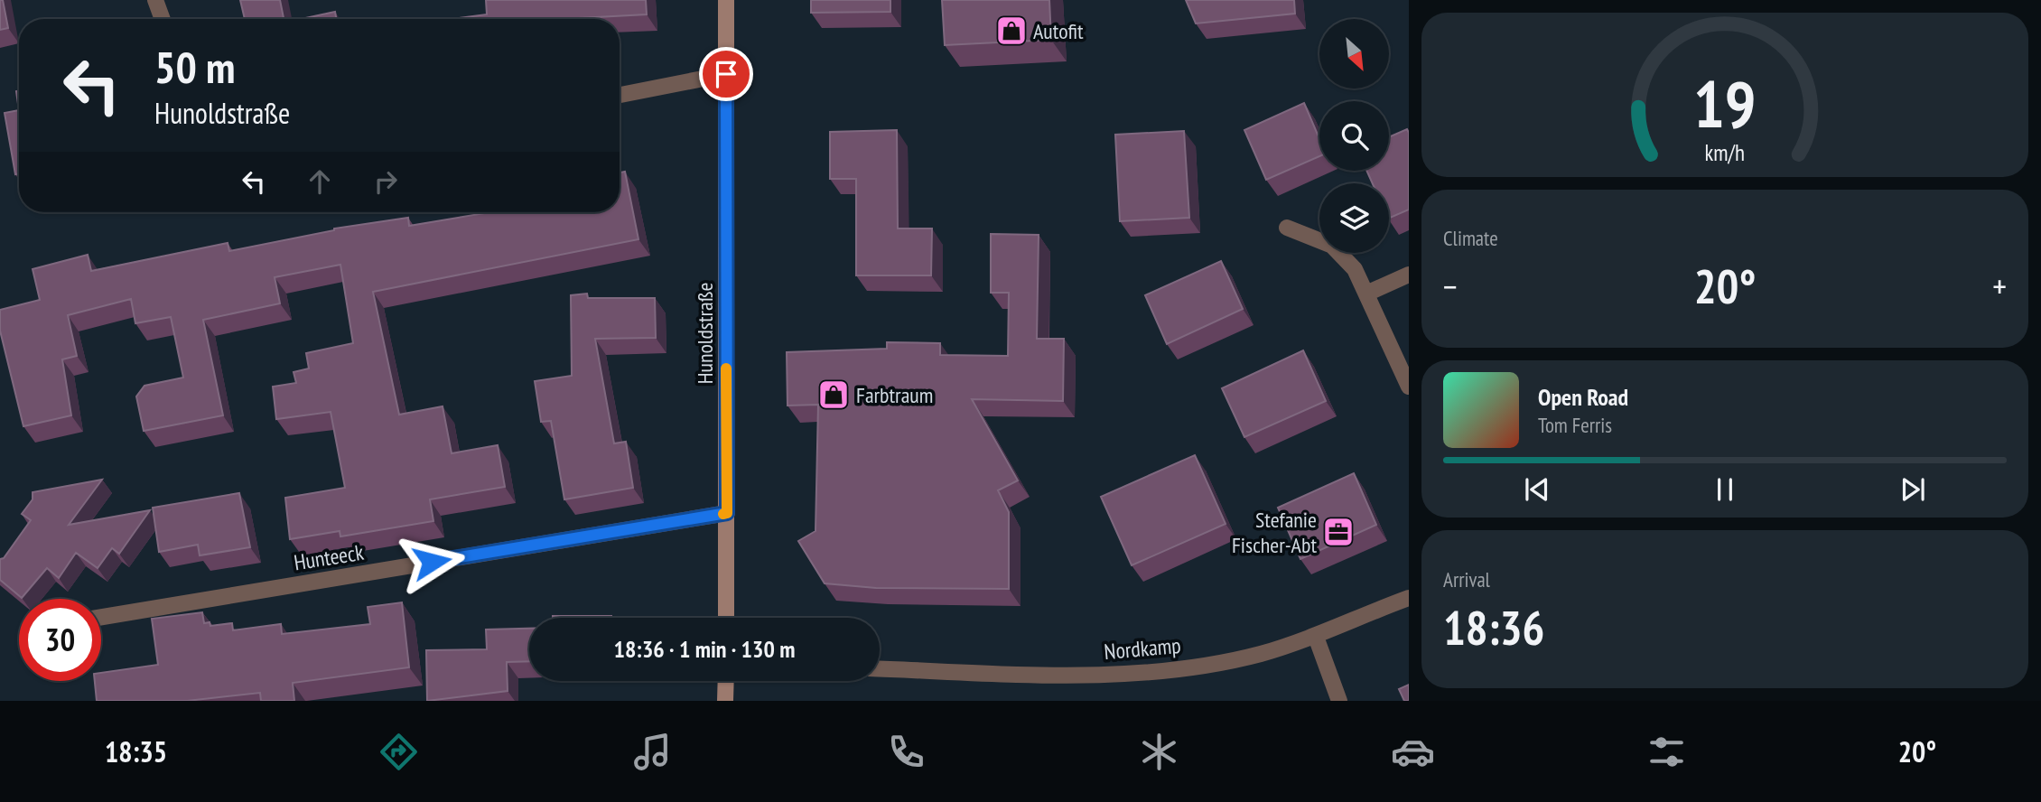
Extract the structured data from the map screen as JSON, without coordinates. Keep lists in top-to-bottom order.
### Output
{
  "streets": {
    "street": ["Hunoldstraße", "Hunteeck", "Nordkamp"]
  },
  "crossings": [
    ["Hunoldstraße", "Hunteeck"]
  ],
  "places": {
    "shop": ["Autofit", "Farbtraum"],
    "office": ["Stefanie Fischer-Abt"]
  },
  "north": "bottom right",
  "page": {
    "turn": ["50 m", "Hunoldstraße"],
    "tile": [
      "Climate",
      ["Arrival", "18:36"]
    ],
    "heat": ["−", "20°", "+"],
    "song": ["Open Road", "Tom Ferris"],
    "limit": "30",
    "trip": "18:36 · 1 min · 130 m",
    "tabs": ["18:35", "20°"],
    "gauge": ["19", "km/h"]
  }
}
